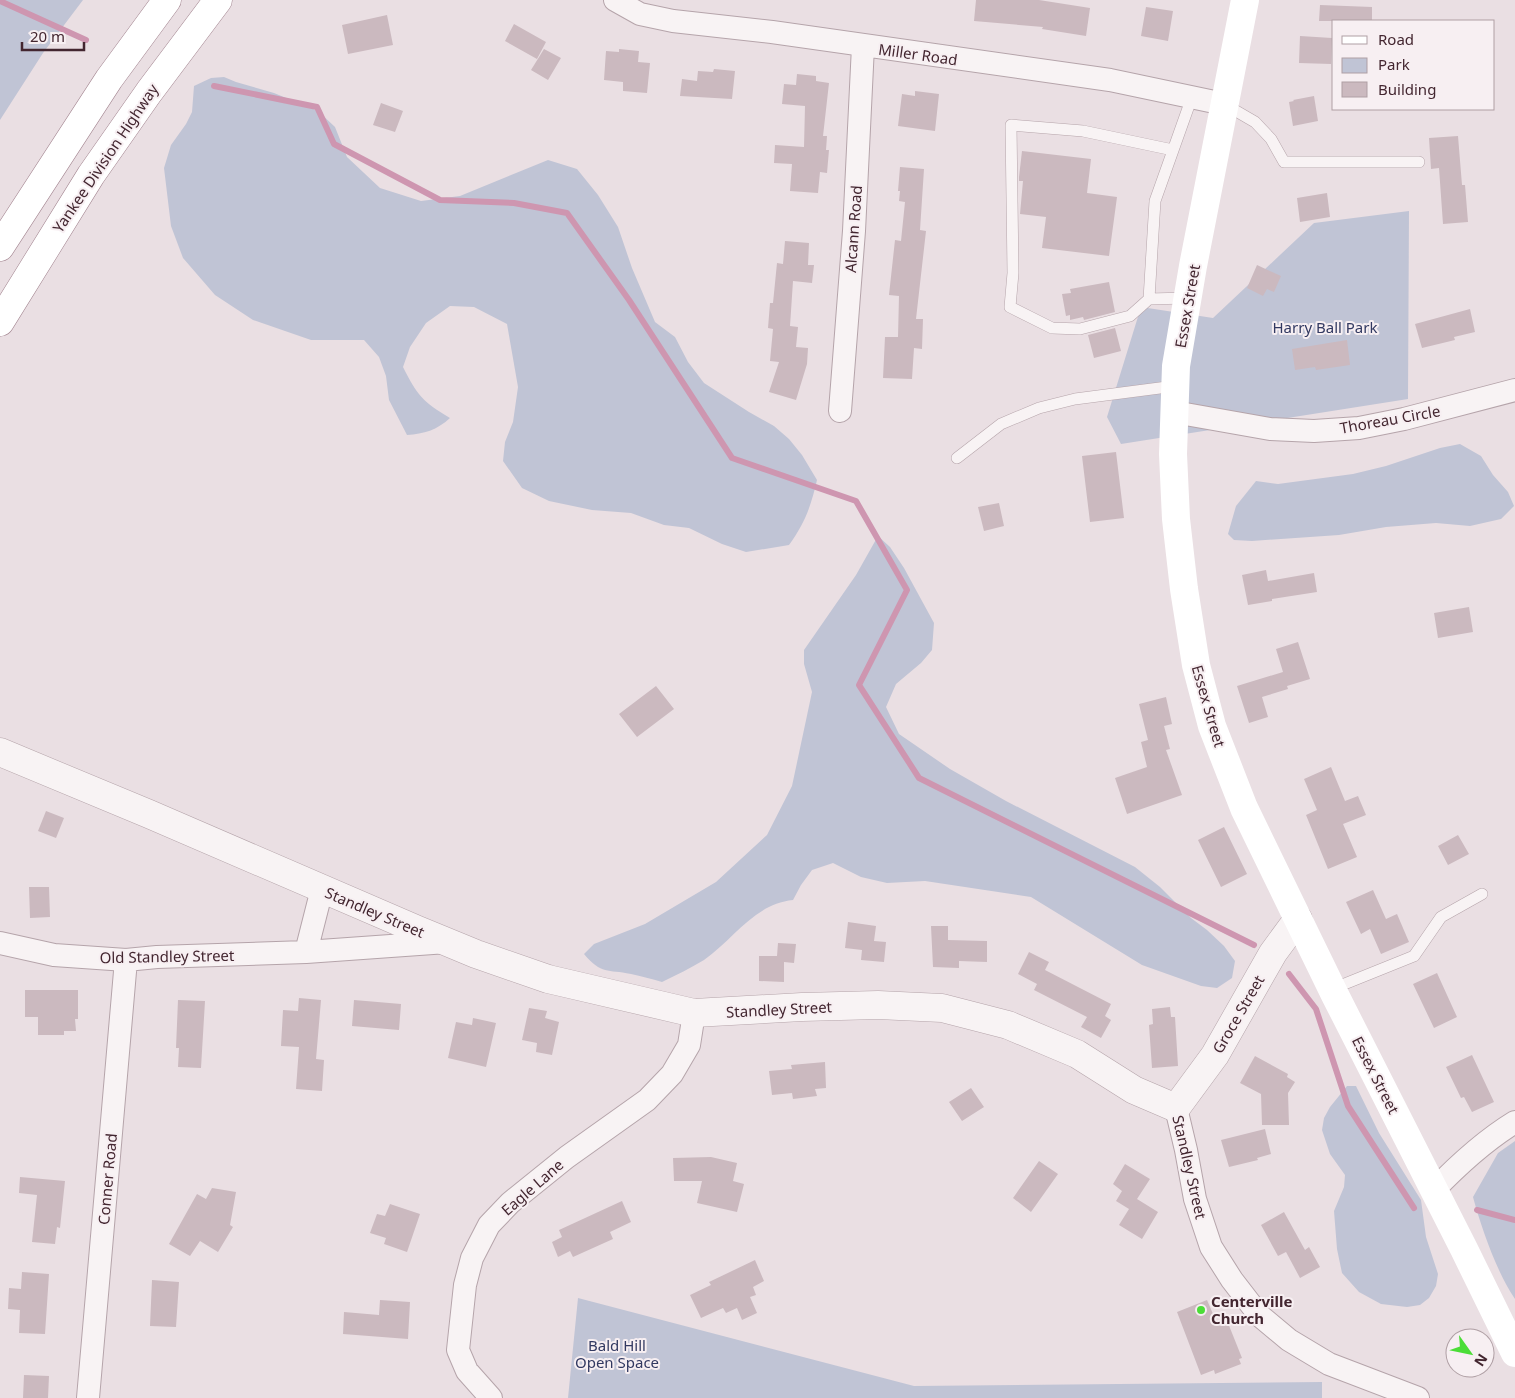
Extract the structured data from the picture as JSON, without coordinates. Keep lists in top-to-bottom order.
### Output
{
  "streets": {
    "main road": ["Yankee Division Highway", "Essex Street"],
    "street": [
      "Miller Road",
      "Alcann Road",
      "Thoreau Circle",
      "Standley Street",
      "Old Standley Street",
      "Groce Street",
      "Conner Road",
      "Eagle Lane"
    ]
  },
  "crossings": [
    ["Miller Road", "Alcann Road"],
    ["Miller Road", "Essex Street"],
    ["Essex Street", "Thoreau Circle"],
    ["Essex Street", "Groce Street"],
    ["Standley Street", "Old Standley Street"],
    ["Standley Street", "Groce Street"],
    ["Standley Street", "Eagle Lane"],
    ["Old Standley Street", "Conner Road"]
  ],
  "parks": ["Harry Ball Park", "Bald Hill Open Space"],
  "places": ["Centerville Church"],
  "legend": ["Road", "Park", "Building"],
  "scale_bar": "20 m",
  "north": "bottom right"
}
